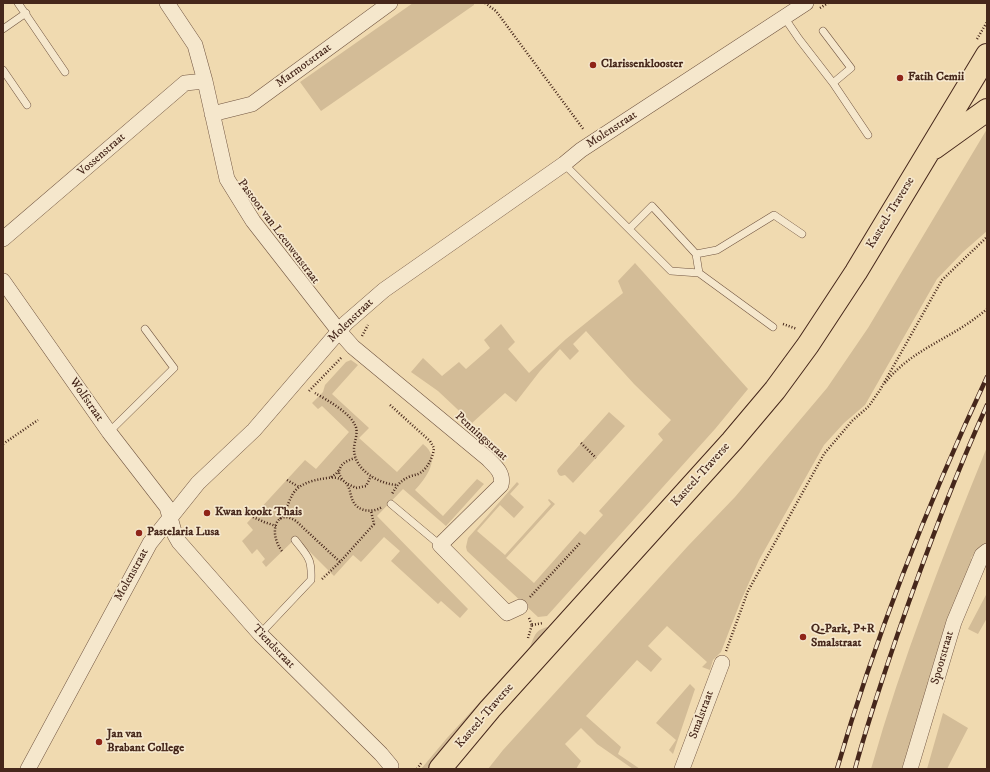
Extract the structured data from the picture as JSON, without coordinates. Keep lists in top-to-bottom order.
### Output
{
  "streets": {
    "main road": ["Kasteel-Traverse"],
    "street": [
      "Marmotstraat",
      "Molenstraat",
      "Vossenstraat",
      "Pastoor van Leeuwenstraat",
      "Wolfstraat",
      "Penningstraat",
      "Tiendstraat",
      "Spoorstraat",
      "Smalstraat"
    ]
  },
  "crossings": [
    ["Marmotstraat", "Pastoor van Leeuwenstraat"],
    ["Molenstraat", "Pastoor van Leeuwenstraat"],
    ["Molenstraat", "Wolfstraat"],
    ["Molenstraat", "Penningstraat"],
    ["Molenstraat", "Tiendstraat"],
    ["Vossenstraat", "Pastoor van Leeuwenstraat"],
    ["Pastoor van Leeuwenstraat", "Penningstraat"],
    ["Wolfstraat", "Tiendstraat"]
  ],
  "places": [
    "Clarissenklooster",
    "Fatih Cemii",
    "Kwan kookt Thais",
    "Pastelaria Lusa",
    "Q-Park, P+R Smalstraat",
    "Jan van Brabant College"
  ]
}
